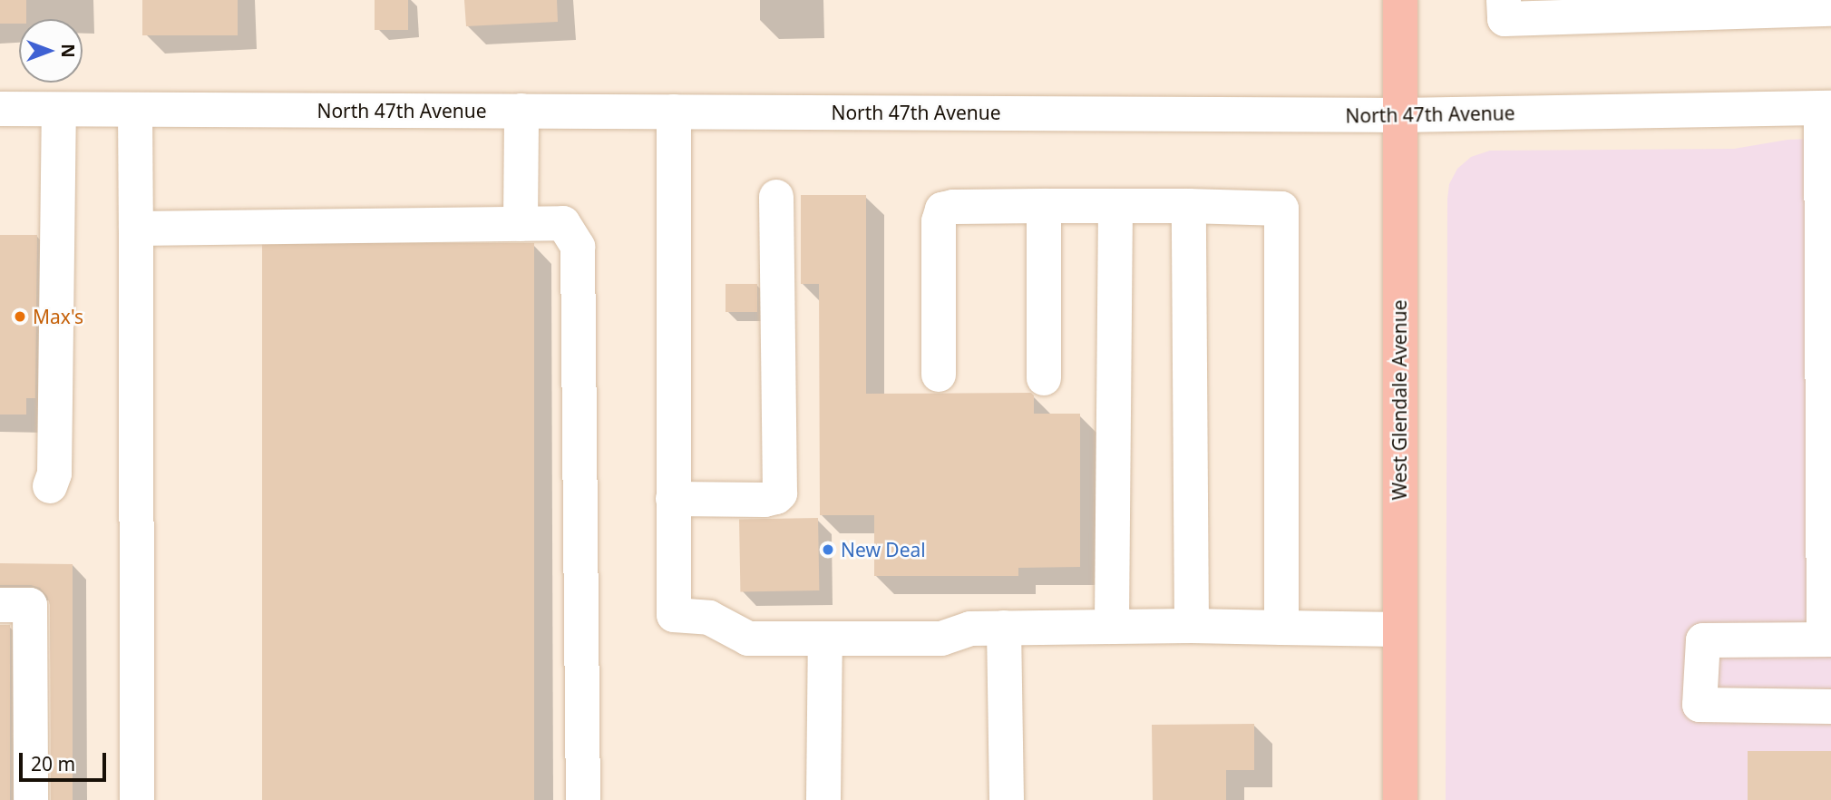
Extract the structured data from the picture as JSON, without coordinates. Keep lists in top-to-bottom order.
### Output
{
  "streets": {
    "main road": ["West Glendale Avenue"],
    "street": ["North 47th Avenue"]
  },
  "crossings": [
    ["North 47th Avenue", "West Glendale Avenue"]
  ],
  "places": ["Max's", "New Deal"],
  "scale_bar": "20 m",
  "north": "right"
}
